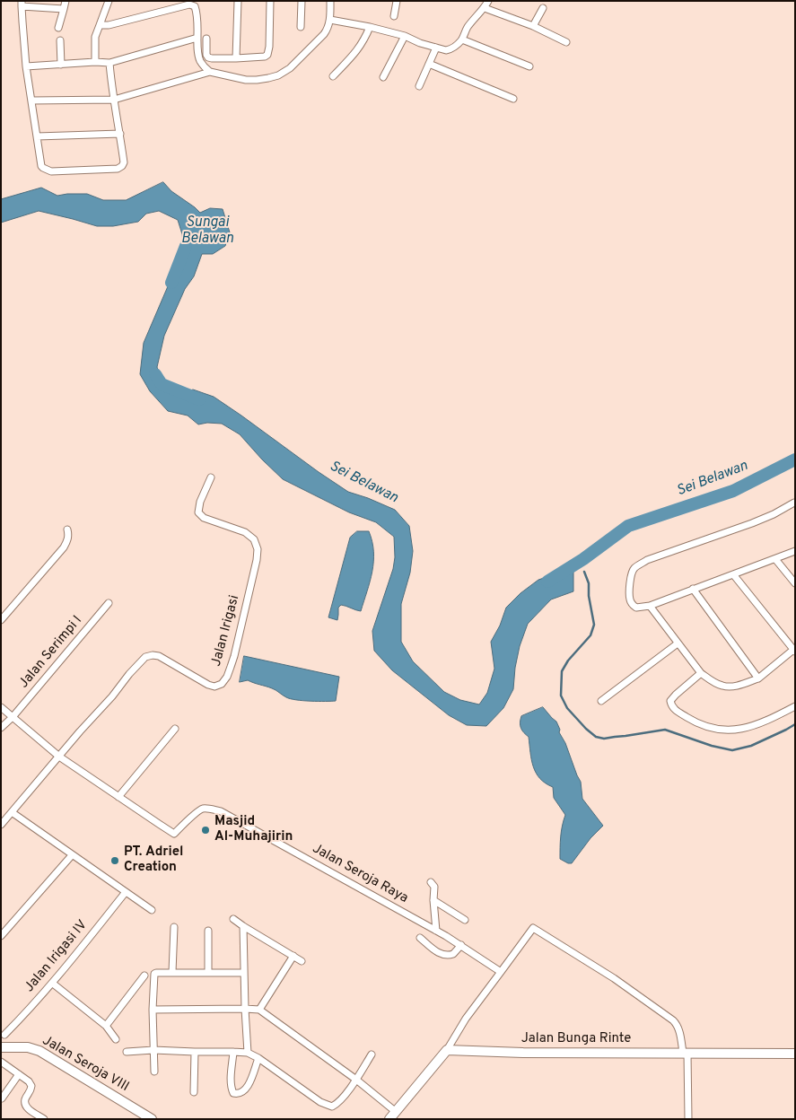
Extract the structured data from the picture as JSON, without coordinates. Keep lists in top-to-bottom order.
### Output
{
  "streets": {
    "street": [
      "Jalan Irigasi",
      "Jalan Serimpi I",
      "Jalan Seroja Raya",
      "Jalan Irigasi IV",
      "Jalan Bunga Rinte",
      "Jalan Seroja VIII"
    ]
  },
  "crossings": [
    ["Jalan Irigasi", "Jalan Seroja Raya"],
    ["Jalan Serimpi I", "Jalan Seroja Raya"]
  ],
  "water": ["Sungai Belawan", "Sei Belawan"],
  "places": ["Masjid Al-Muhajirin", "PT. Adriel Creation"]
}
